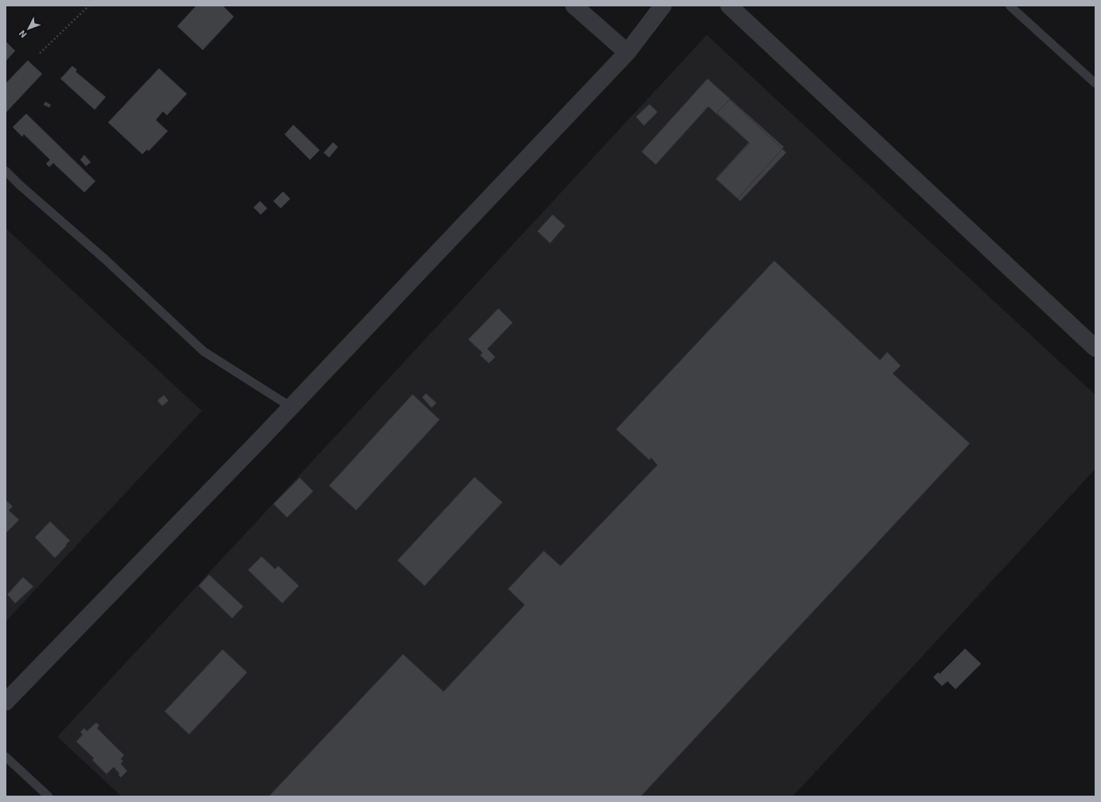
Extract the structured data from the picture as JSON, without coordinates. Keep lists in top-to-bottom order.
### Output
{
  "north": "bottom left"
}
